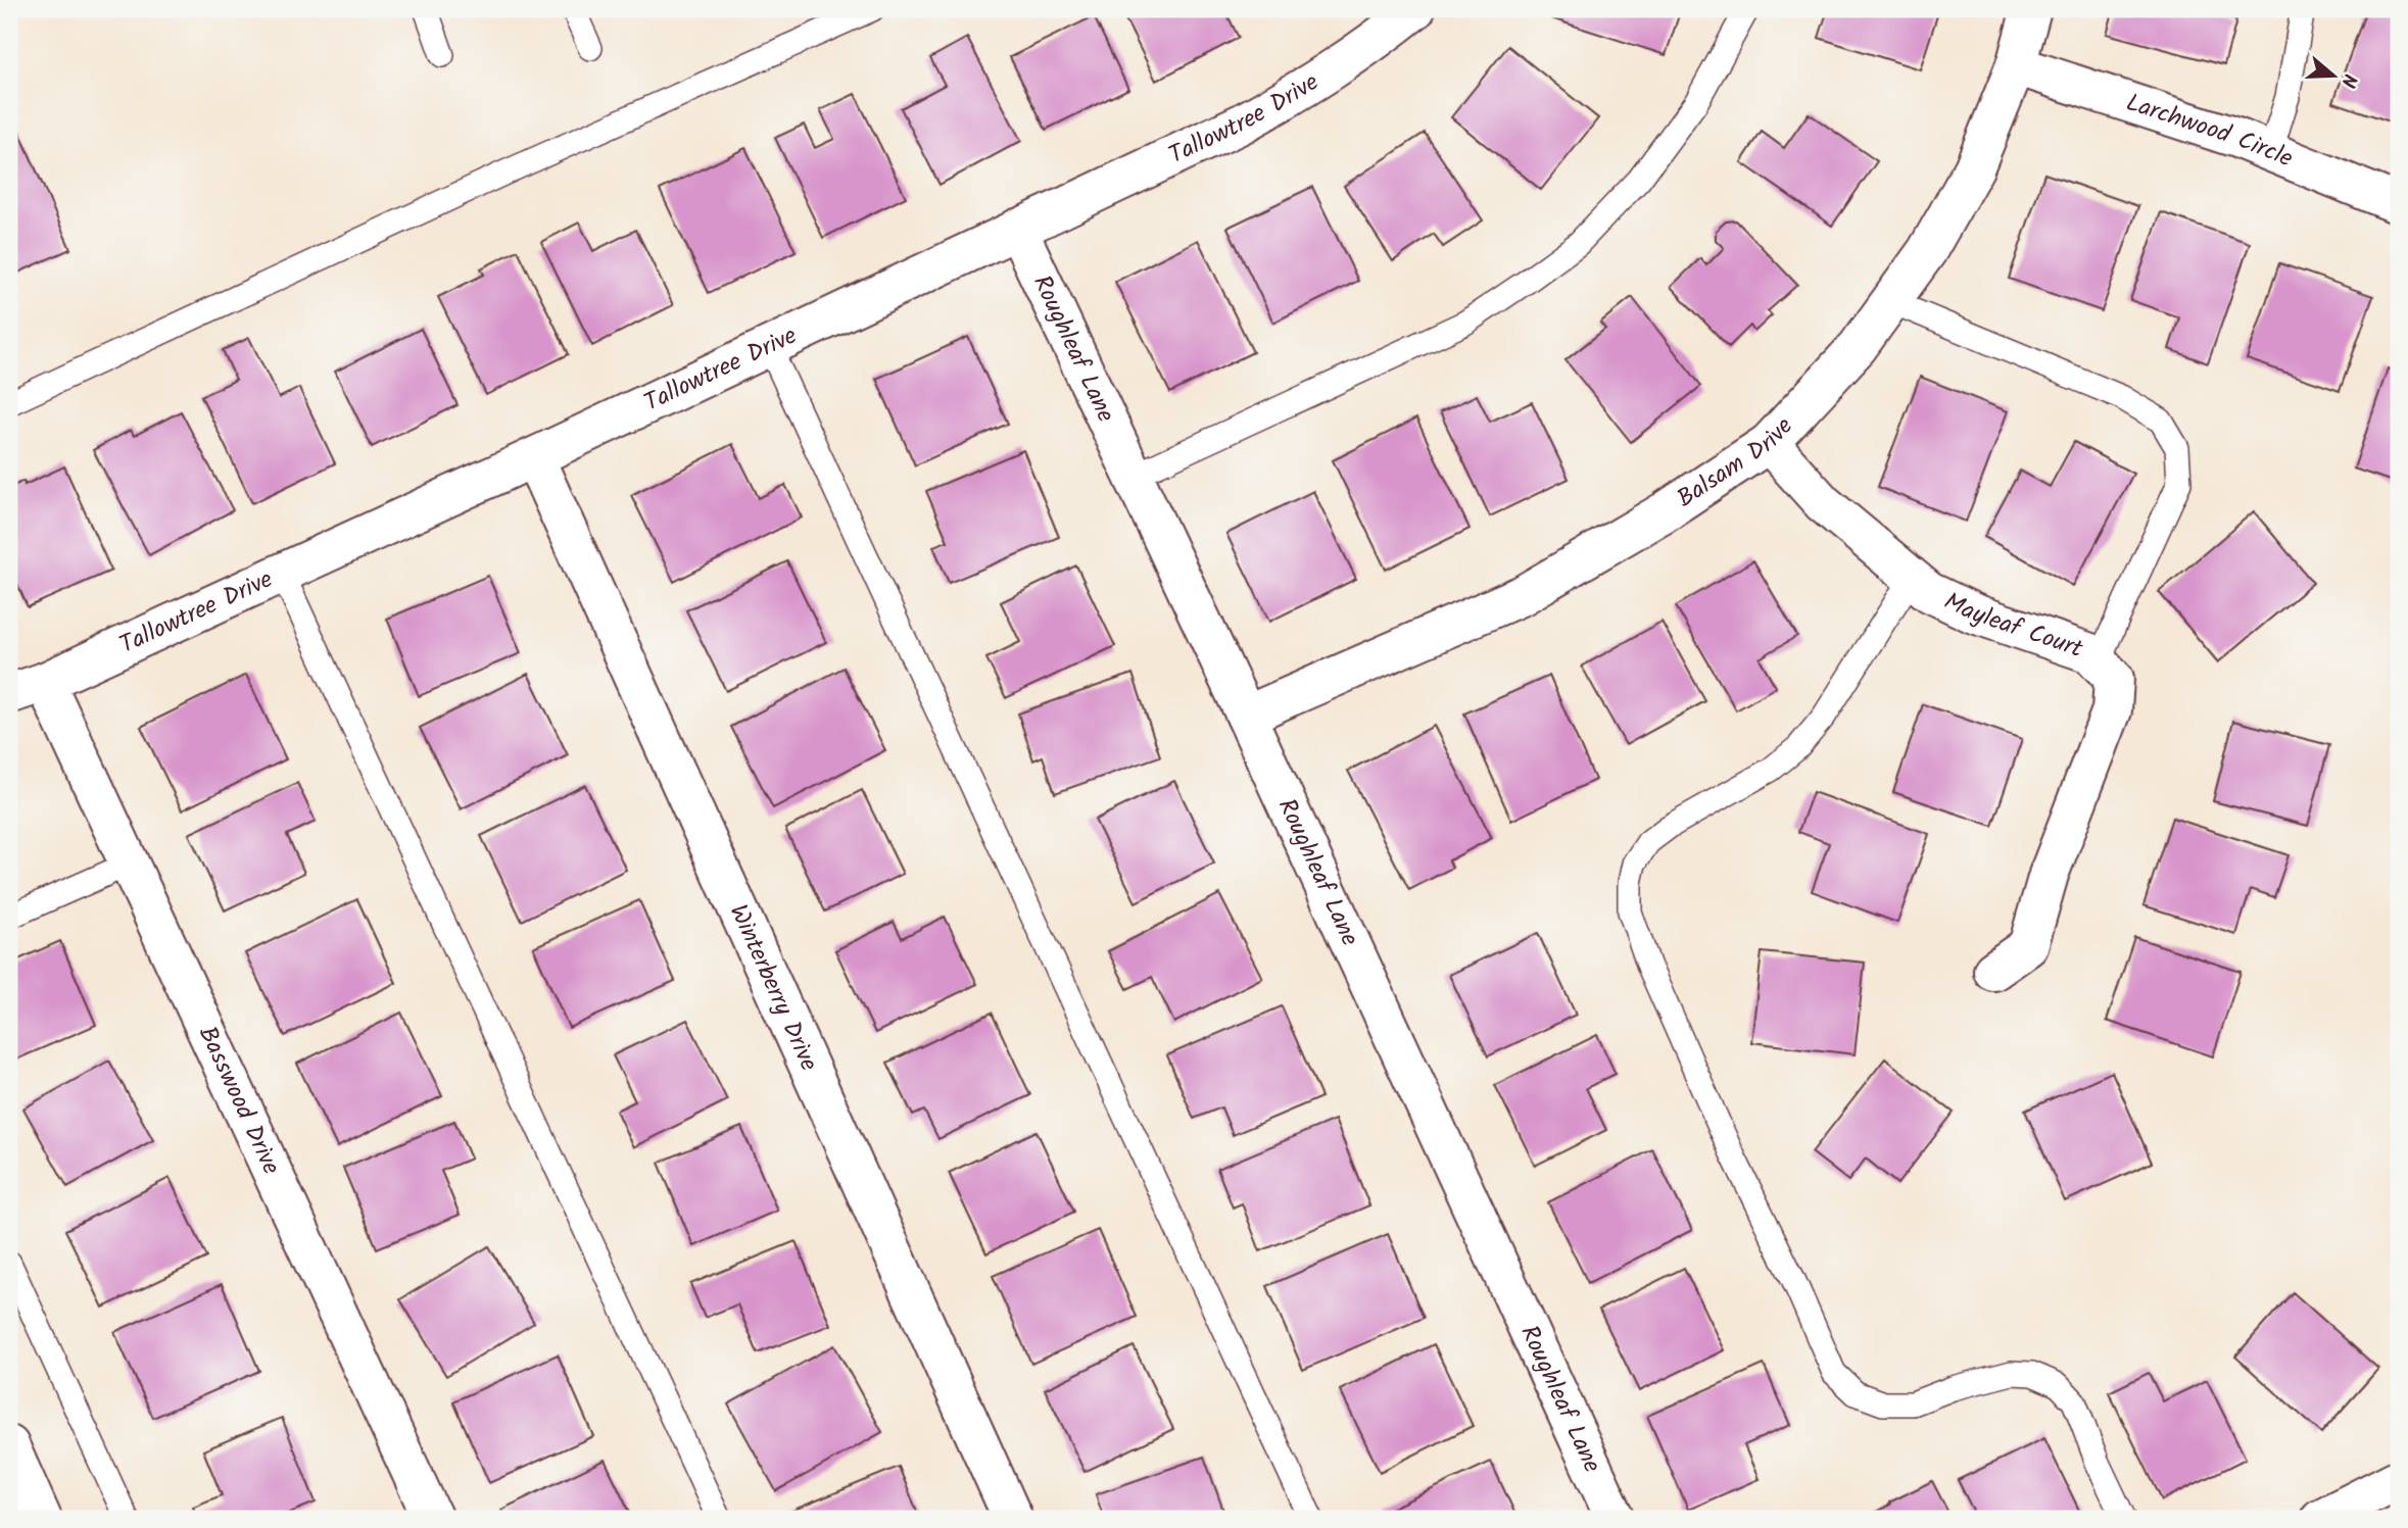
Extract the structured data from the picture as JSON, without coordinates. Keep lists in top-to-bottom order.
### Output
{
  "streets": {
    "street": [
      "Tallowtree Drive",
      "Larchwood Circle",
      "Roughleaf Lane",
      "Balsam Drive",
      "Mayleaf Court",
      "Winterberry Drive",
      "Basswood Drive"
    ]
  },
  "crossings": [
    ["Tallowtree Drive", "Roughleaf Lane"],
    ["Tallowtree Drive", "Winterberry Drive"],
    ["Tallowtree Drive", "Basswood Drive"],
    ["Larchwood Circle", "Balsam Drive"],
    ["Roughleaf Lane", "Balsam Drive"],
    ["Balsam Drive", "Mayleaf Court"]
  ],
  "north": "right"
}
